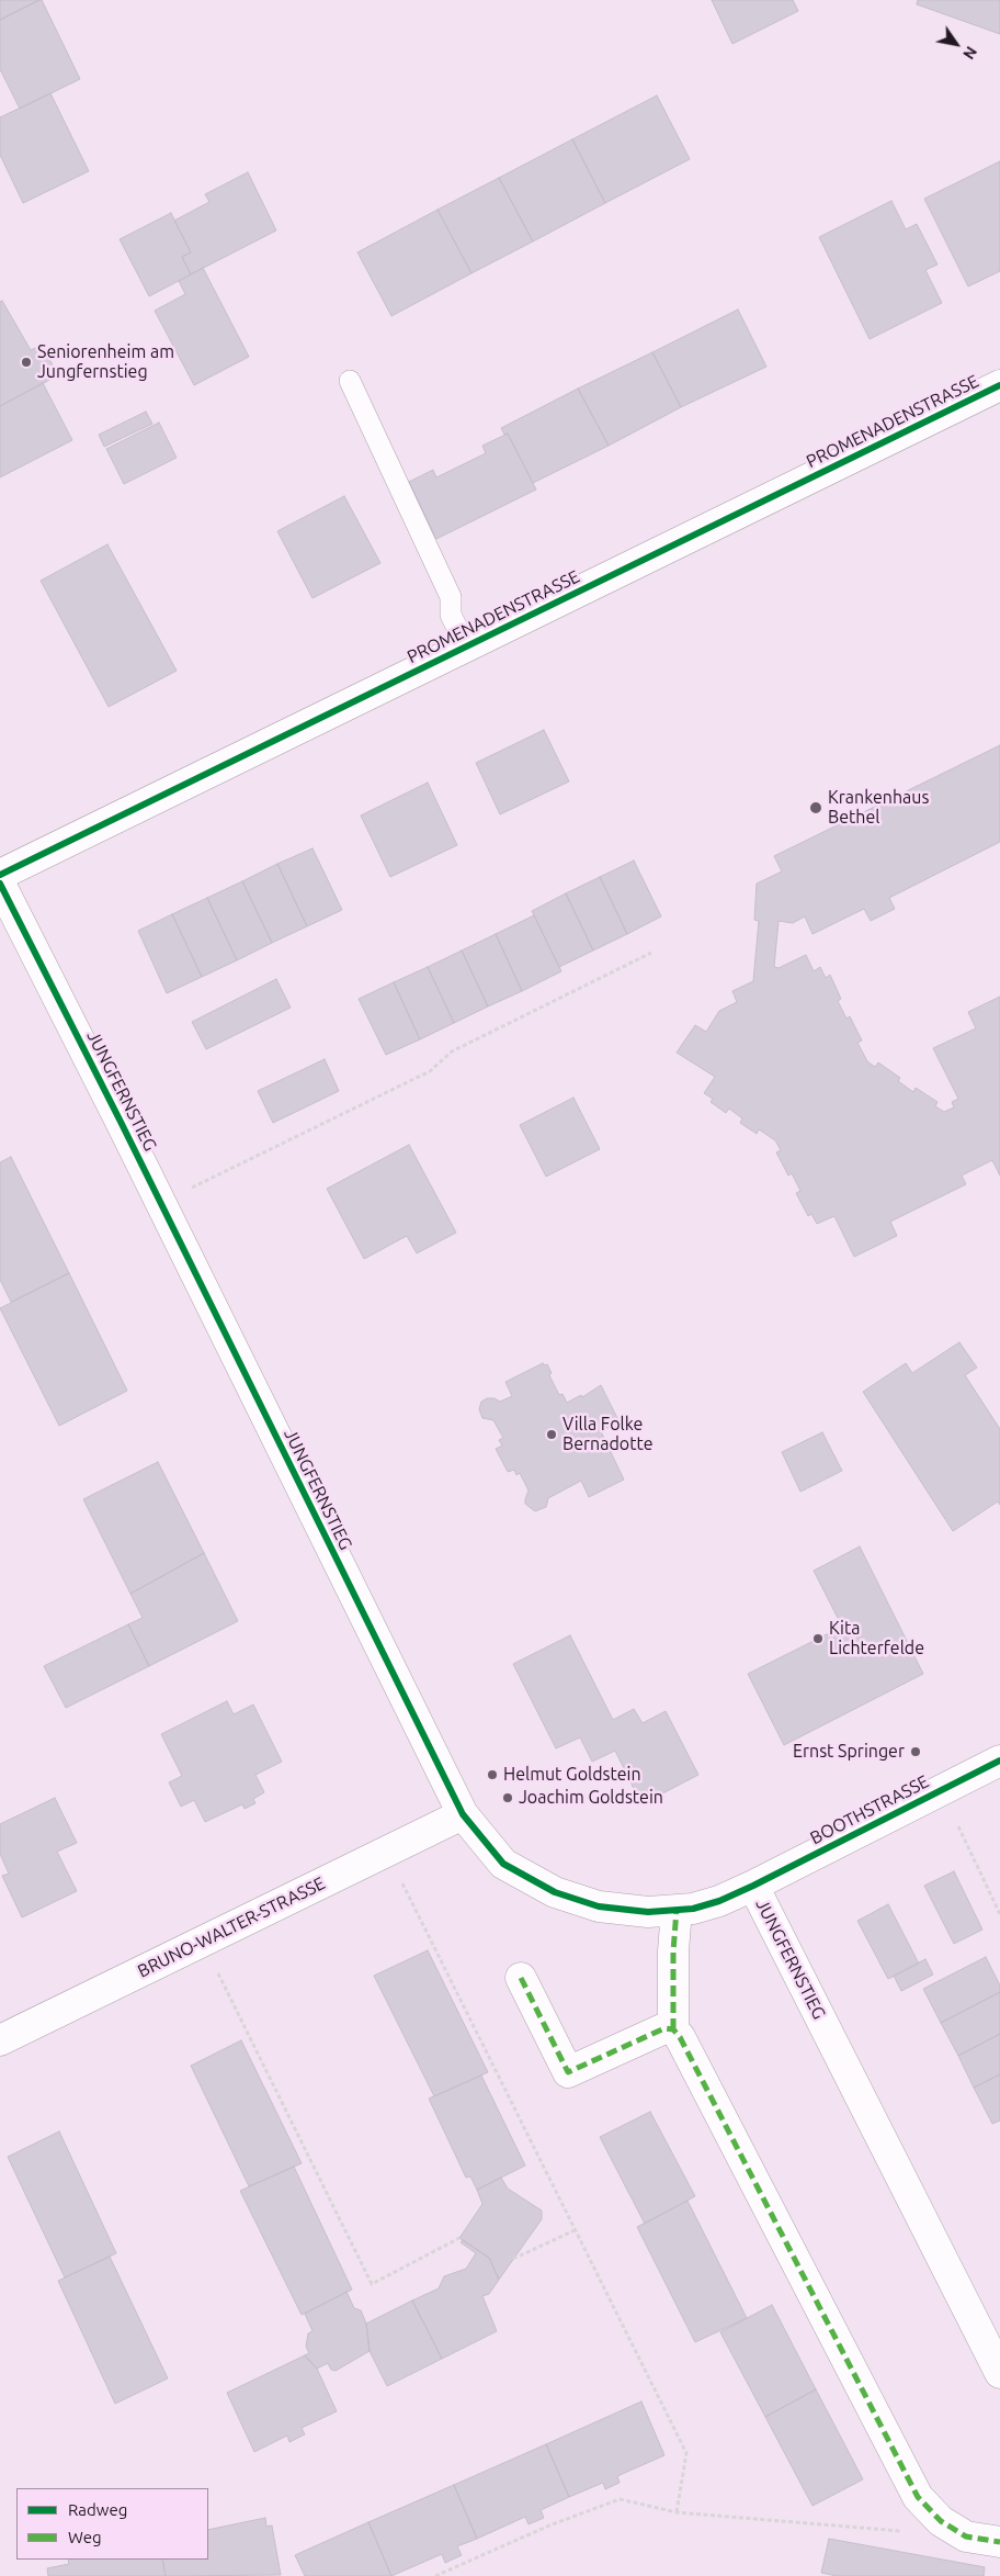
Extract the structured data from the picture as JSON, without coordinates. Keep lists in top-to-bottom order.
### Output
{
  "streets": {
    "street": [
      "PROMENADENSTRASSE",
      "JUNGFERNSTIEG",
      "BOOTHSTRASSE",
      "BRUNO-WALTER-STRASSE"
    ]
  },
  "crossings": [
    ["JUNGFERNSTIEG", "BOOTHSTRASSE"],
    ["JUNGFERNSTIEG", "BRUNO-WALTER-STRASSE"]
  ],
  "places": [
    "Seniorenheim am Jungfernstieg",
    "Krankenhaus Bethel",
    "Villa Folke Bernadotte",
    "Kita Lichterfelde",
    "Ernst Springer",
    "Helmut Goldstein",
    "Joachim Goldstein"
  ],
  "legend": ["Radweg", "Weg"],
  "north": "bottom right"
}
